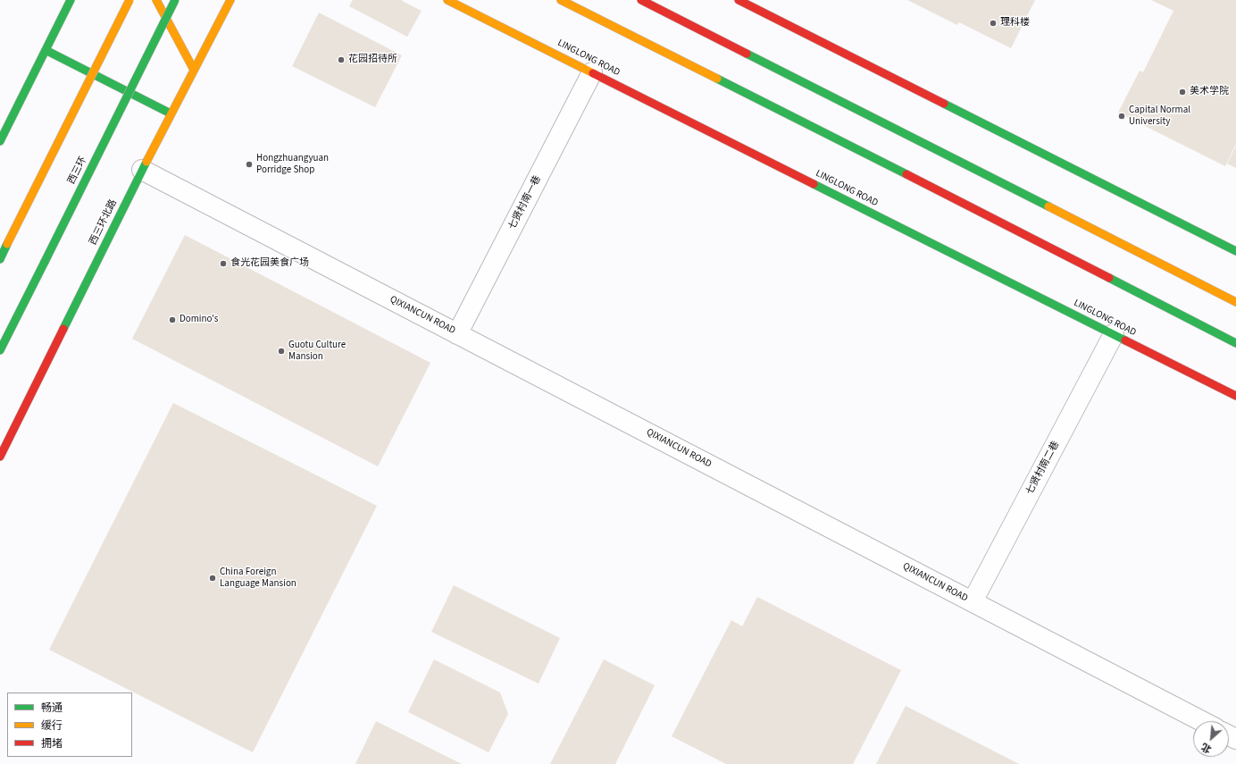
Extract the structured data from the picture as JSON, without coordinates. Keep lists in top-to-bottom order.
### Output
{
  "streets": {
    "main road": ["LINGLONG ROAD", "西三环", "西三环北路"],
    "street": ["七贤村南一巷", "QIXIANCUN ROAD", "七贤村南二巷"]
  },
  "crossings": [
    ["LINGLONG ROAD", "七贤村南一巷"],
    ["LINGLONG ROAD", "七贤村南二巷"],
    ["七贤村南一巷", "QIXIANCUN ROAD"],
    ["西三环北路", "QIXIANCUN ROAD"],
    ["QIXIANCUN ROAD", "七贤村南二巷"]
  ],
  "places": [
    "理科楼",
    "花园招待所",
    "美术学院",
    "Capital Normal University",
    "Hongzhuangyuan Porridge Shop",
    "食光花园美食广场",
    "Domino's",
    "Guotu Culture Mansion",
    "China Foreign Language Mansion"
  ],
  "legend": ["畅通", "缓行", "拥堵"],
  "north": "bottom left"
}
